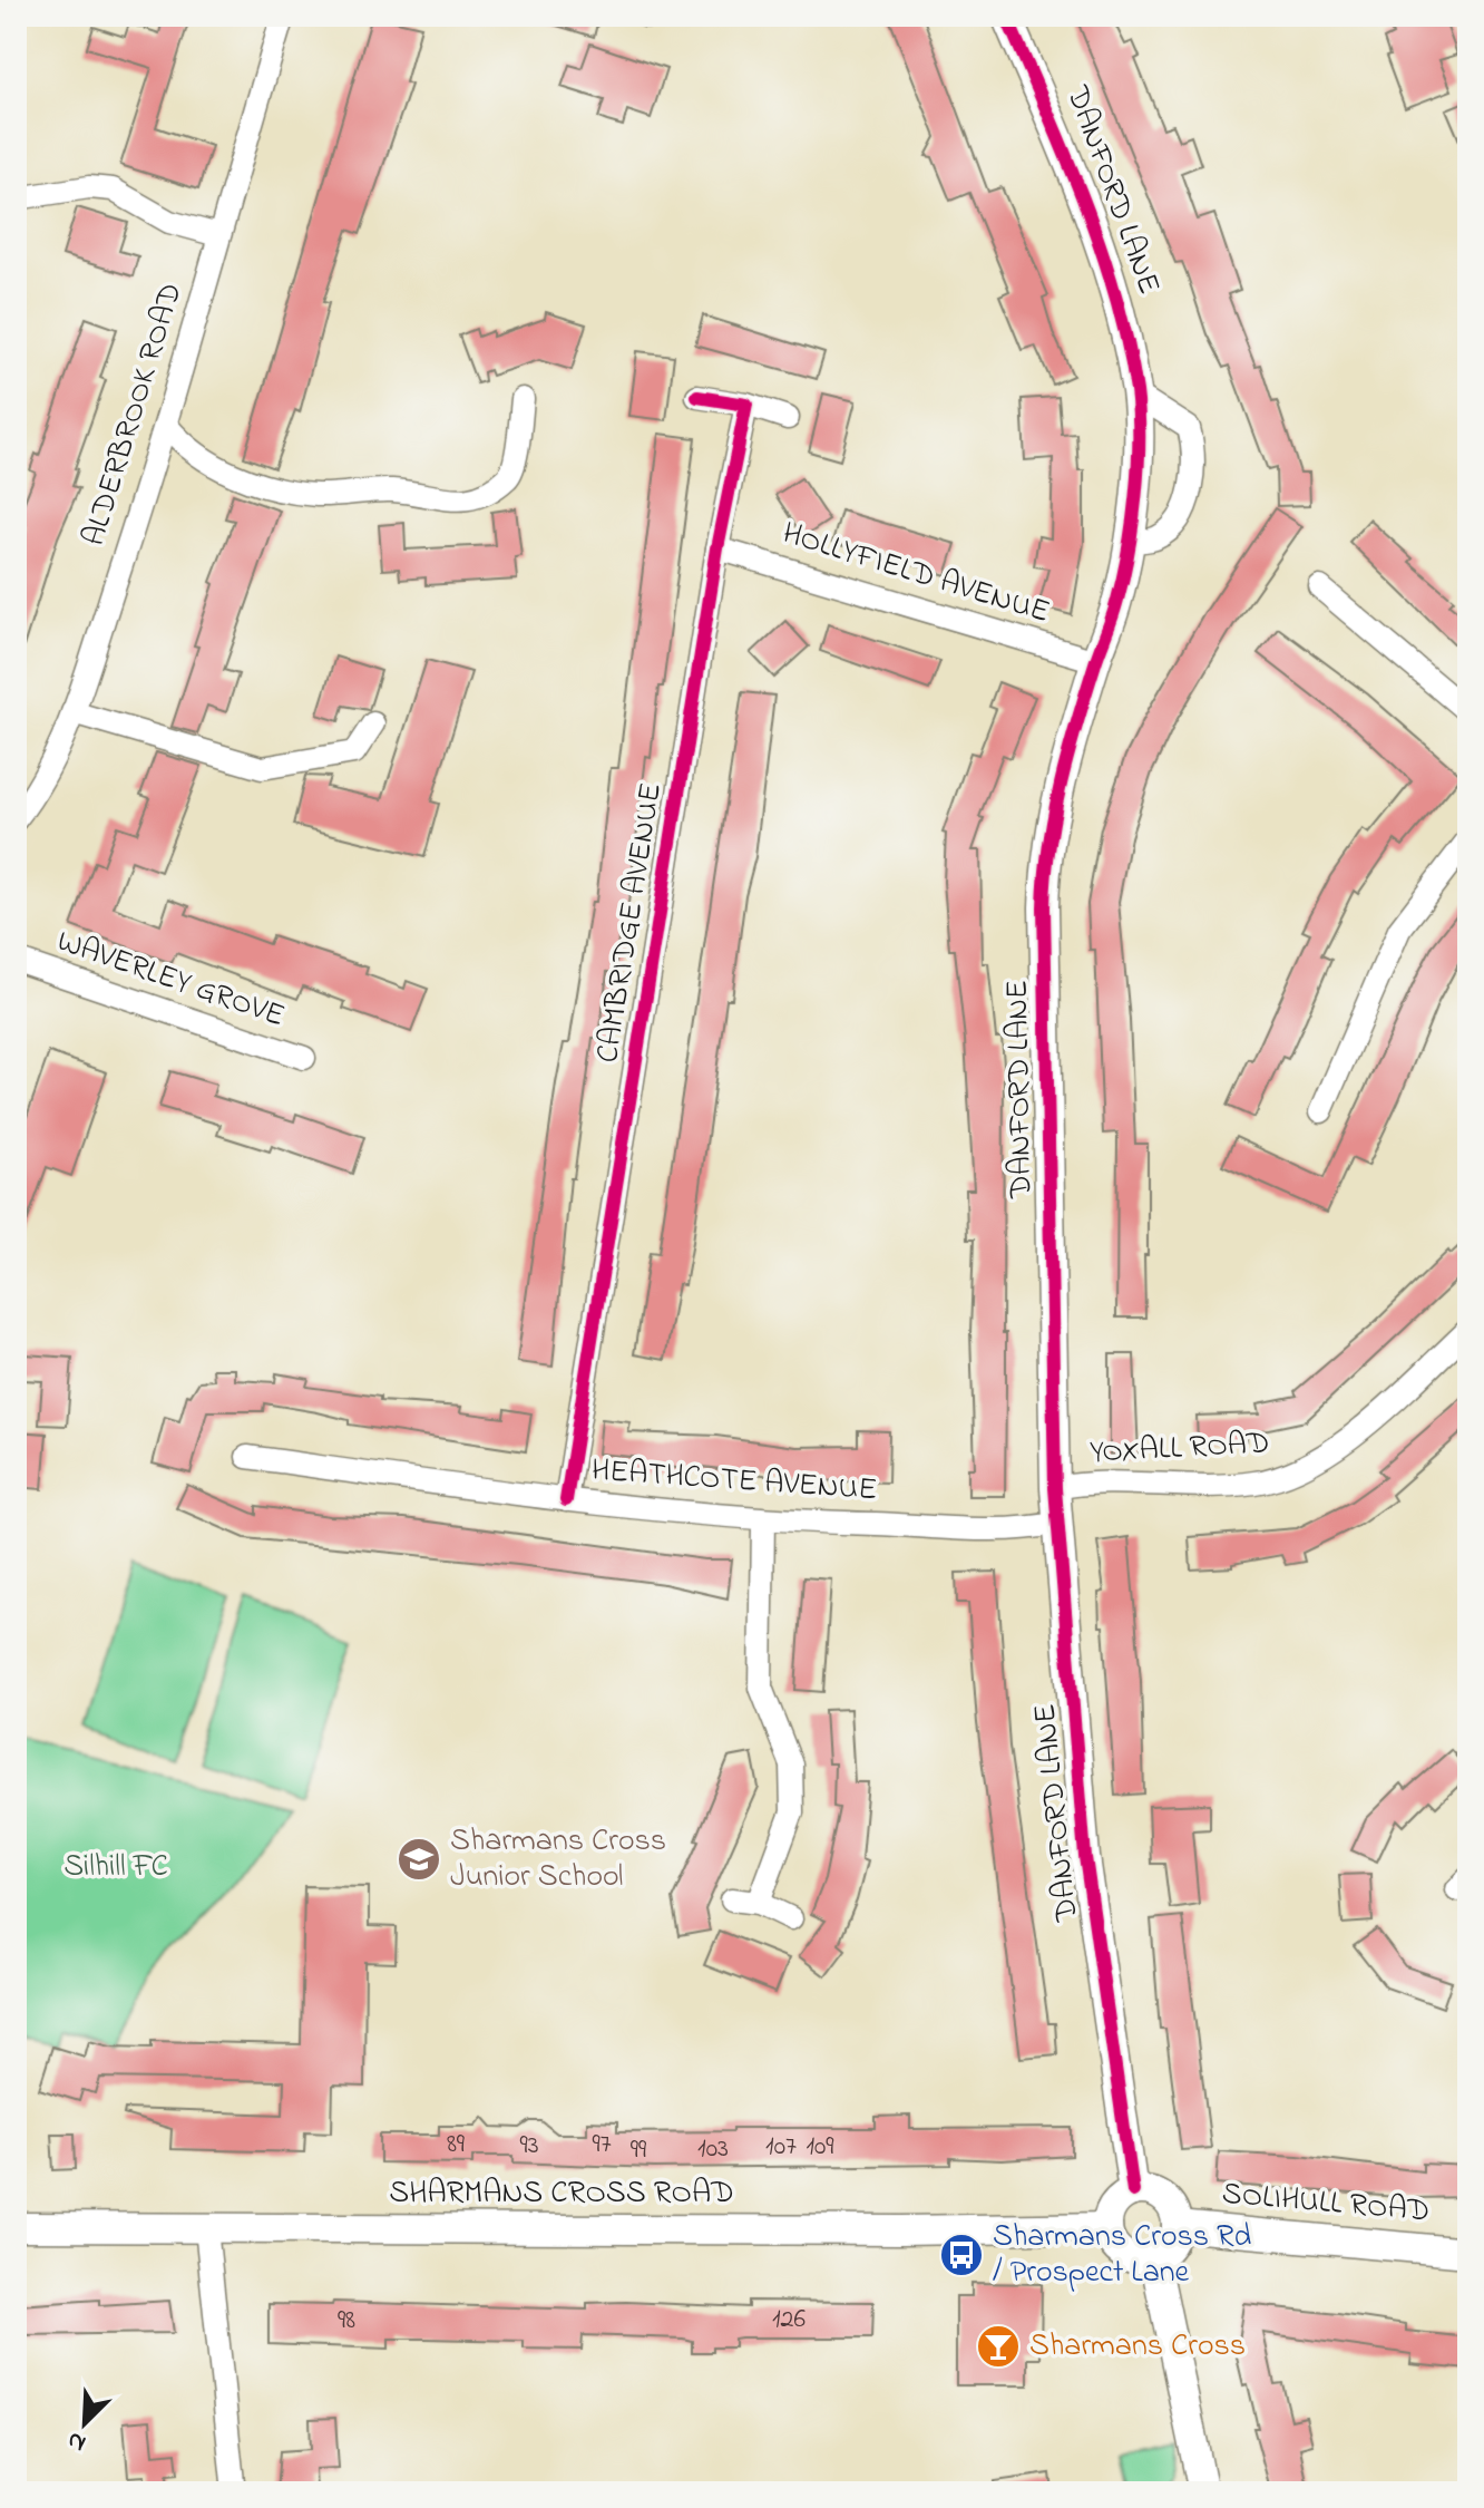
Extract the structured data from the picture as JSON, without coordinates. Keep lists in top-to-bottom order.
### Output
{
  "streets": {
    "street": [
      "DANFORD LANE",
      "ALDERBROOK ROAD",
      "HOLLYFIELD AVENUE",
      "CAMBRIDGE AVENUE",
      "WAVERLEY GROVE",
      "YOXALL ROAD",
      "HEATHCOTE AVENUE",
      "SHARMANS CROSS ROAD",
      "SOLIHULL ROAD"
    ]
  },
  "crossings": [
    ["DANFORD LANE", "HOLLYFIELD AVENUE"],
    ["DANFORD LANE", "YOXALL ROAD"],
    ["DANFORD LANE", "HEATHCOTE AVENUE"],
    ["DANFORD LANE", "SHARMANS CROSS ROAD"],
    ["DANFORD LANE", "SOLIHULL ROAD"],
    ["HOLLYFIELD AVENUE", "CAMBRIDGE AVENUE"],
    ["CAMBRIDGE AVENUE", "HEATHCOTE AVENUE"],
    ["SHARMANS CROSS ROAD", "SOLIHULL ROAD"]
  ],
  "parks": ["Silhill FC"],
  "places": {
    "school or university": ["Sharmans Cross Junior School"],
    "bus stop": ["Sharmans Cross Rd / Prospect Lane"],
    "bar": ["Sharmans Cross"]
  },
  "house_numbers": [
    "89",
    "97",
    "93",
    "107",
    "109",
    "103",
    "99",
    "126",
    "98"
  ],
  "north": "bottom left"
}
